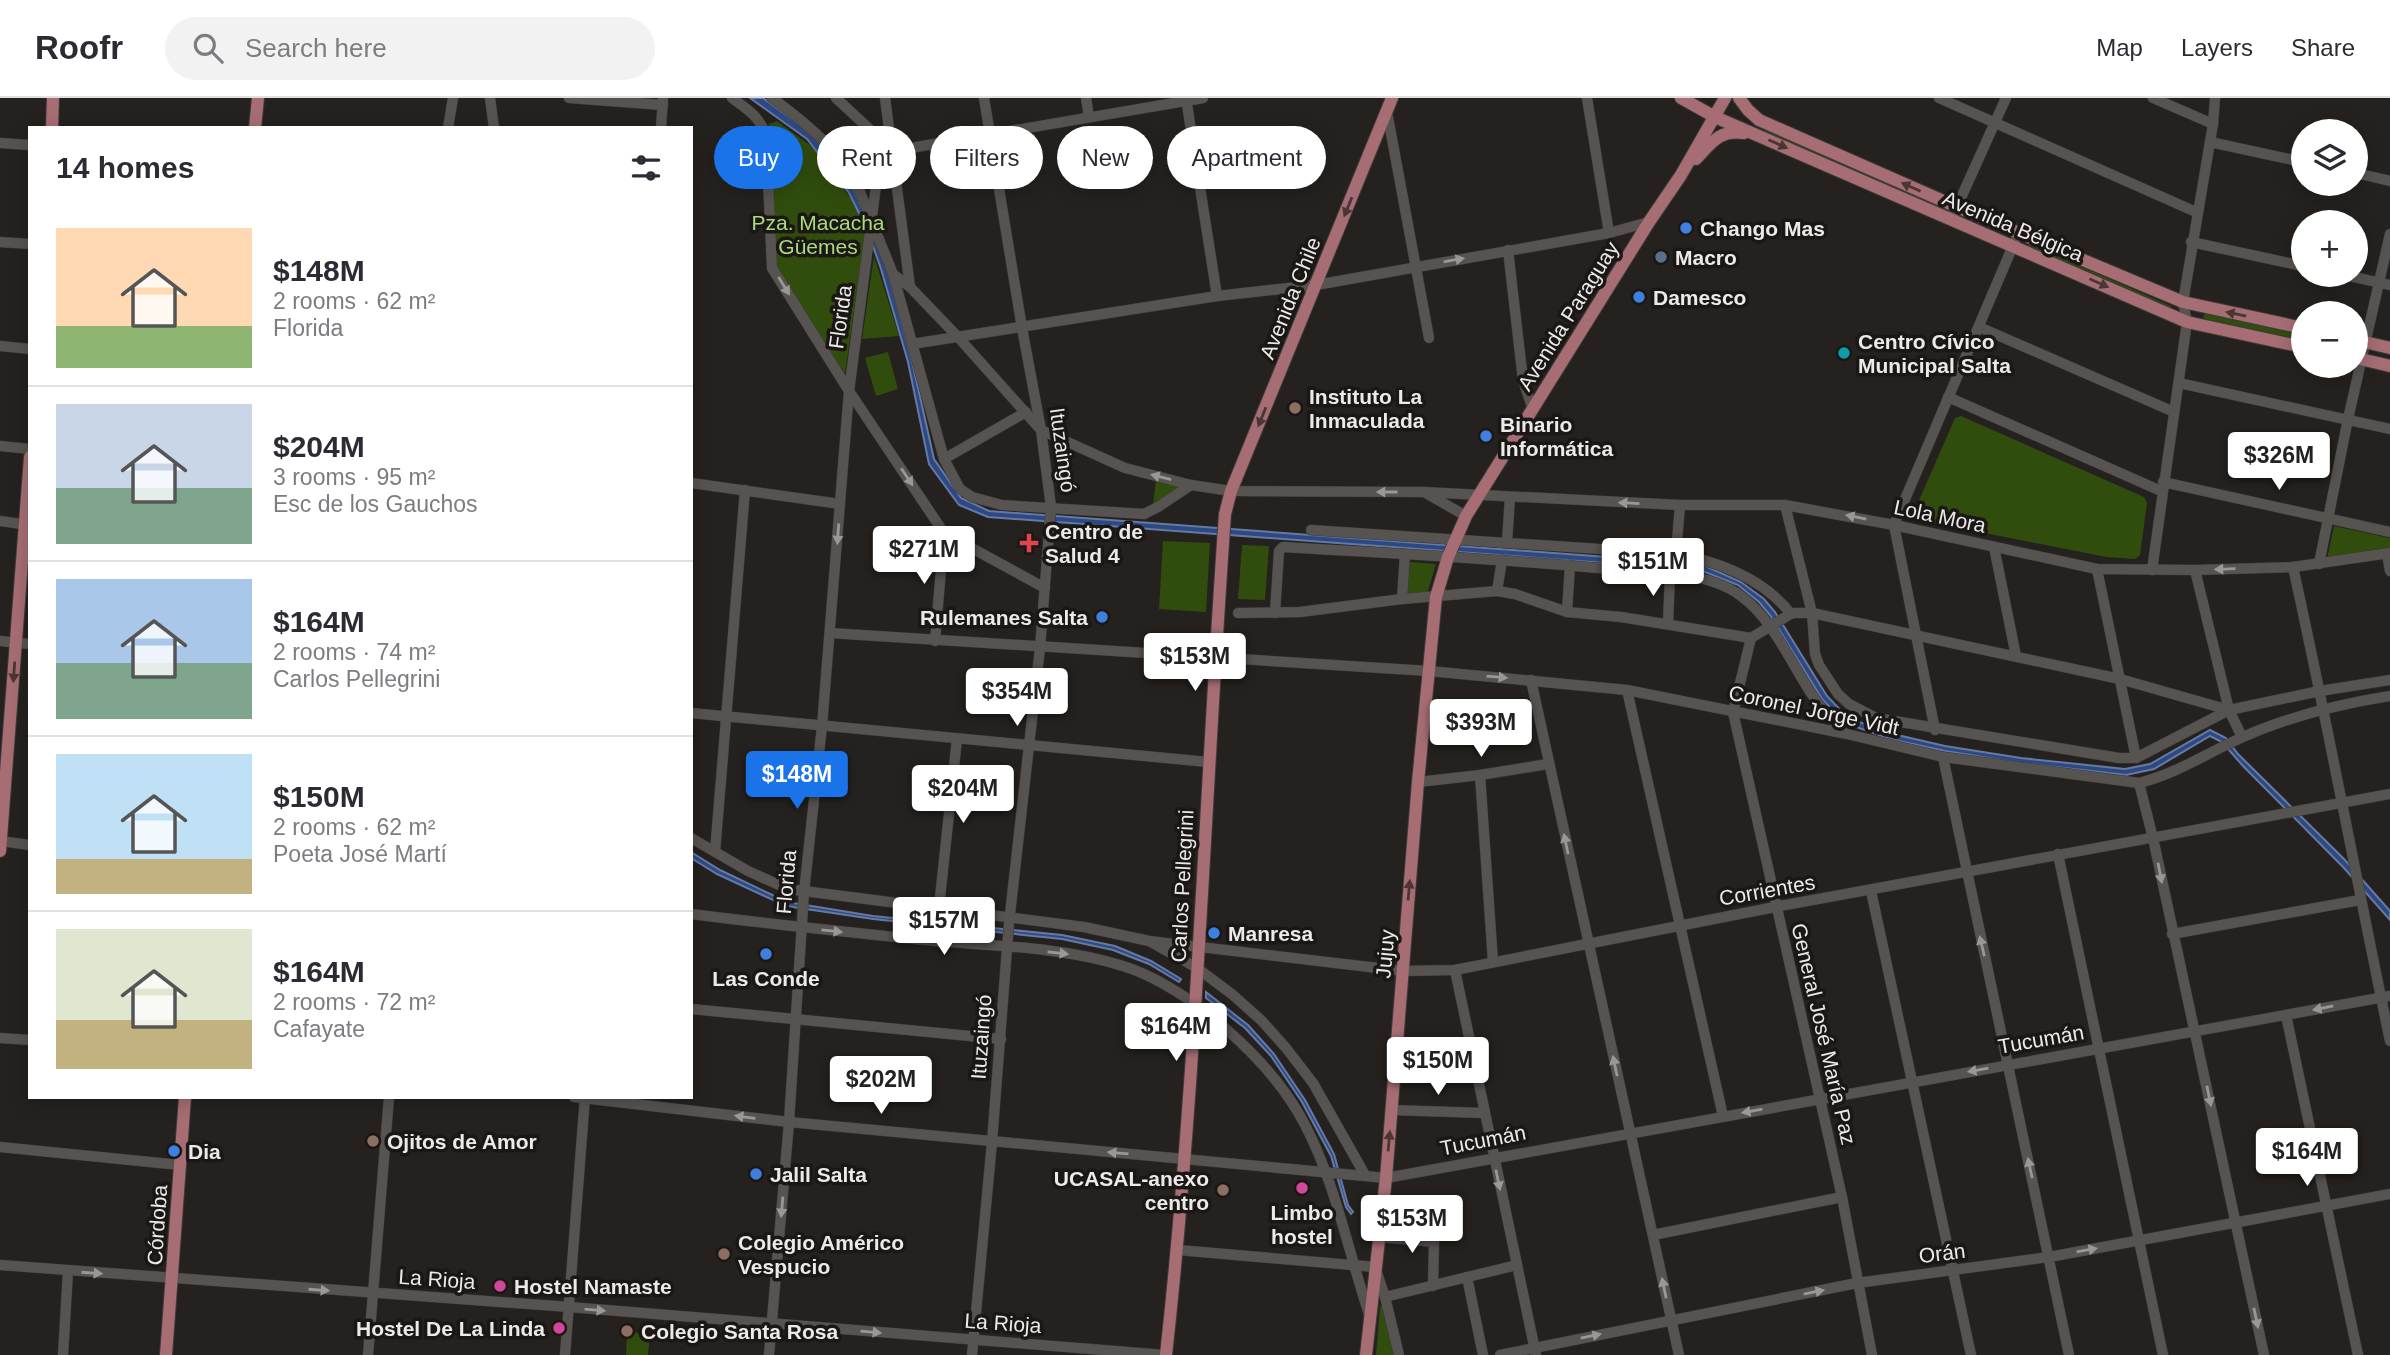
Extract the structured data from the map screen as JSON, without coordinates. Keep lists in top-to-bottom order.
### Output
{
  "streets": {
    "main road": [
      "Avenida Bélgica",
      "Avenida Chile",
      "Avenida Paraguay",
      "Carlos Pellegrini",
      "Jujuy",
      "Córdoba"
    ],
    "street": [
      "Florida",
      "Ituzaingó",
      "Lola Mora",
      "Coronel Jorge Vidt",
      "Corrientes",
      "General José María Paz",
      "Tucumán",
      "Orán",
      "La Rioja"
    ]
  },
  "crossings": [
    ["Avenida Bélgica", "Avenida Paraguay"],
    ["Avenida Chile", "Lola Mora"],
    ["Avenida Chile", "Carlos Pellegrini"],
    ["Avenida Paraguay", "Lola Mora"],
    ["Avenida Paraguay", "Jujuy"],
    ["Florida", "Coronel Jorge Vidt"],
    ["Florida", "Corrientes"],
    ["Florida", "Tucumán"],
    ["Florida", "La Rioja"],
    ["Ituzaingó", "Lola Mora"],
    ["Ituzaingó", "Coronel Jorge Vidt"],
    ["Ituzaingó", "Corrientes"],
    ["Ituzaingó", "Tucumán"],
    ["Ituzaingó", "La Rioja"],
    ["Coronel Jorge Vidt", "Carlos Pellegrini"],
    ["Coronel Jorge Vidt", "Jujuy"],
    ["Coronel Jorge Vidt", "General José María Paz"],
    ["Carlos Pellegrini", "Corrientes"],
    ["Carlos Pellegrini", "Tucumán"],
    ["Carlos Pellegrini", "La Rioja"],
    ["Corrientes", "Jujuy"],
    ["Corrientes", "General José María Paz"],
    ["Corrientes", "Tucumán"],
    ["Jujuy", "Tucumán"],
    ["General José María Paz", "Tucumán"],
    ["General José María Paz", "Orán"],
    ["Córdoba", "La Rioja"]
  ],
  "one_way": [
    "Avenida Chile",
    "Tucumán",
    "Orán",
    "La Rioja"
  ],
  "parks": ["Pza. Macacha Güemes"],
  "places": {
    "other": [
      "Chango Mas",
      "Macro",
      "Damesco",
      "Centro Cívico Municipal Salta",
      "Instituto La Inmaculada",
      "Binario Informática",
      "Rulemanes Salta",
      "Manresa",
      "Las Conde",
      "Ojitos de Amor",
      "Dia",
      "Jalil Salta",
      "Limbo hostel",
      "UCASAL-anexo centro",
      "Colegio Américo Vespucio",
      "Hostel Namaste",
      "Hostel De La Linda",
      "Colegio Santa Rosa"
    ],
    "health": ["Centro de Salud 4"]
  },
  "page": {
    "header": "Roofr",
    "search": "Search here",
    "nav": ["Map", "Layers", "Share"],
    "map_buttons": ["+", "−"],
    "chip": [
      "Buy",
      "Rent",
      "Filters",
      "New",
      "Apartment"
    ],
    "heading": "14 homes",
    "list": [
      {
        "name": "$148M",
        "note": "2 rooms · 62 m² · Florida"
      },
      {
        "name": "$204M",
        "note": "3 rooms · 95 m² · Esc de los Gauchos"
      },
      {
        "name": "$164M",
        "note": "2 rooms · 74 m² · Carlos Pellegrini"
      },
      {
        "name": "$150M",
        "note": "2 rooms · 62 m² · Poeta José Martí"
      },
      {
        "name": "$164M",
        "note": "2 rooms · 72 m² · Cafayate"
      }
    ],
    "price": [
      "$326M",
      "$271M",
      "$151M",
      "$153M",
      "$354M",
      "$393M",
      "$148M",
      "$204M",
      "$157M",
      "$164M",
      "$150M",
      "$202M",
      "$164M",
      "$153M"
    ]
  }
}
